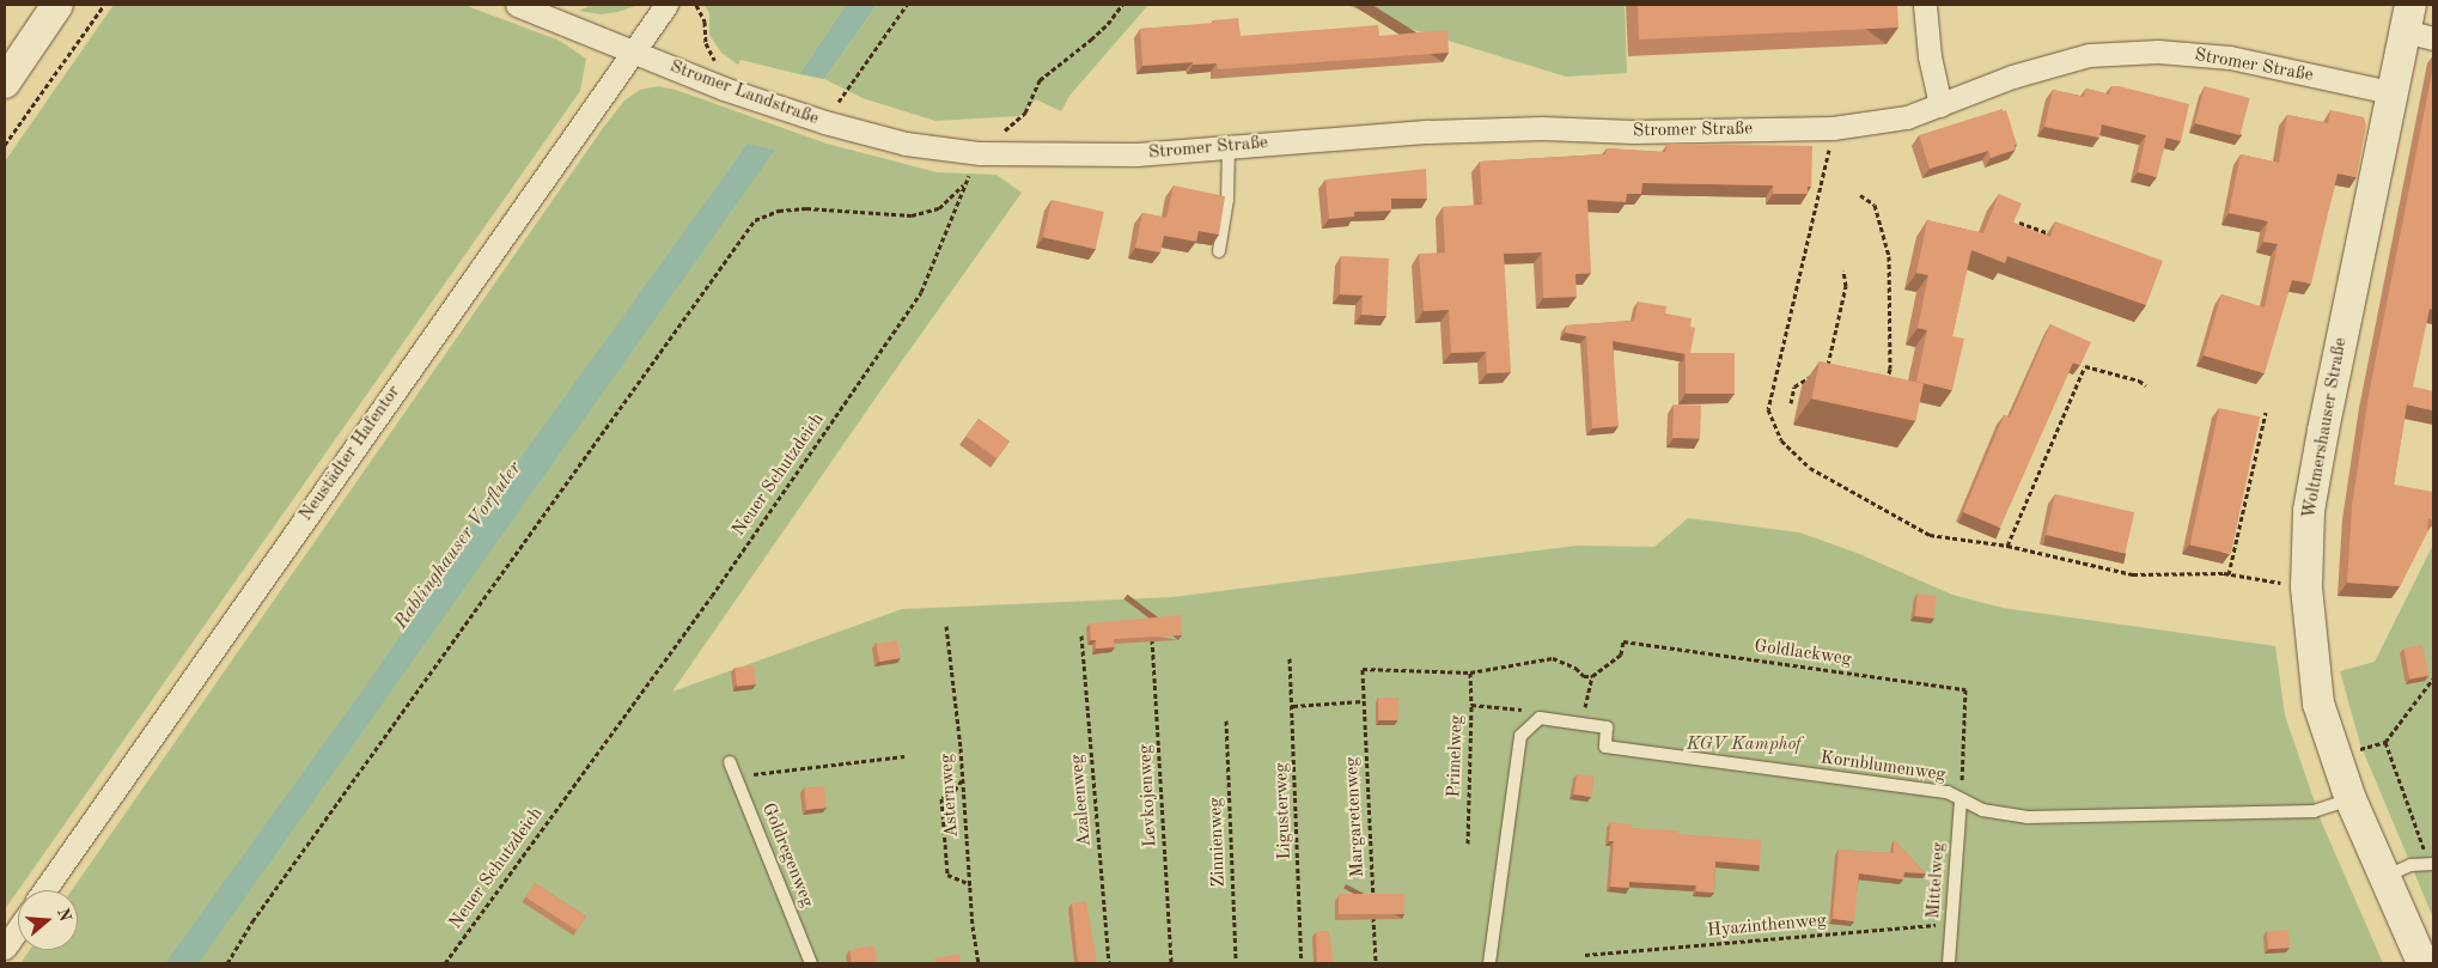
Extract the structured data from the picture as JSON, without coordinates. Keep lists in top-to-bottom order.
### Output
{
  "streets": {
    "street": [
      "Stromer Straße",
      "Stromer Landstraße",
      "Woltmershauser Straße",
      "Neustädter Hafentor"
    ],
    "lane": ["Kornblumenweg", "Goldregenweg", "Mittelweg"],
    "path": [
      "Neuer Schutzdeich",
      "Goldlackweg",
      "Primelweg",
      "Asternweg",
      "Levkojenweg",
      "Azaleenweg",
      "Ligusterweg",
      "Margaretenweg",
      "Zinnienweg",
      "Hyazinthenweg"
    ]
  },
  "crossings": [
    ["Stromer Straße", "Stromer Landstraße"],
    ["Stromer Straße", "Woltmershauser Straße"],
    ["Stromer Straße", "Neuer Schutzdeich"],
    ["Stromer Landstraße", "Neustädter Hafentor"],
    ["Stromer Landstraße", "Neuer Schutzdeich"],
    ["Woltmershauser Straße", "Kornblumenweg"],
    ["Goldlackweg", "Kornblumenweg"],
    ["Goldlackweg", "Mittelweg"],
    ["Primelweg", "Kornblumenweg"],
    ["Kornblumenweg", "Mittelweg"],
    ["Mittelweg", "Hyazinthenweg"]
  ],
  "water": ["Rablinghauser Vorfluter"],
  "parks": ["KGV Kamphof"],
  "north": "right"
}
